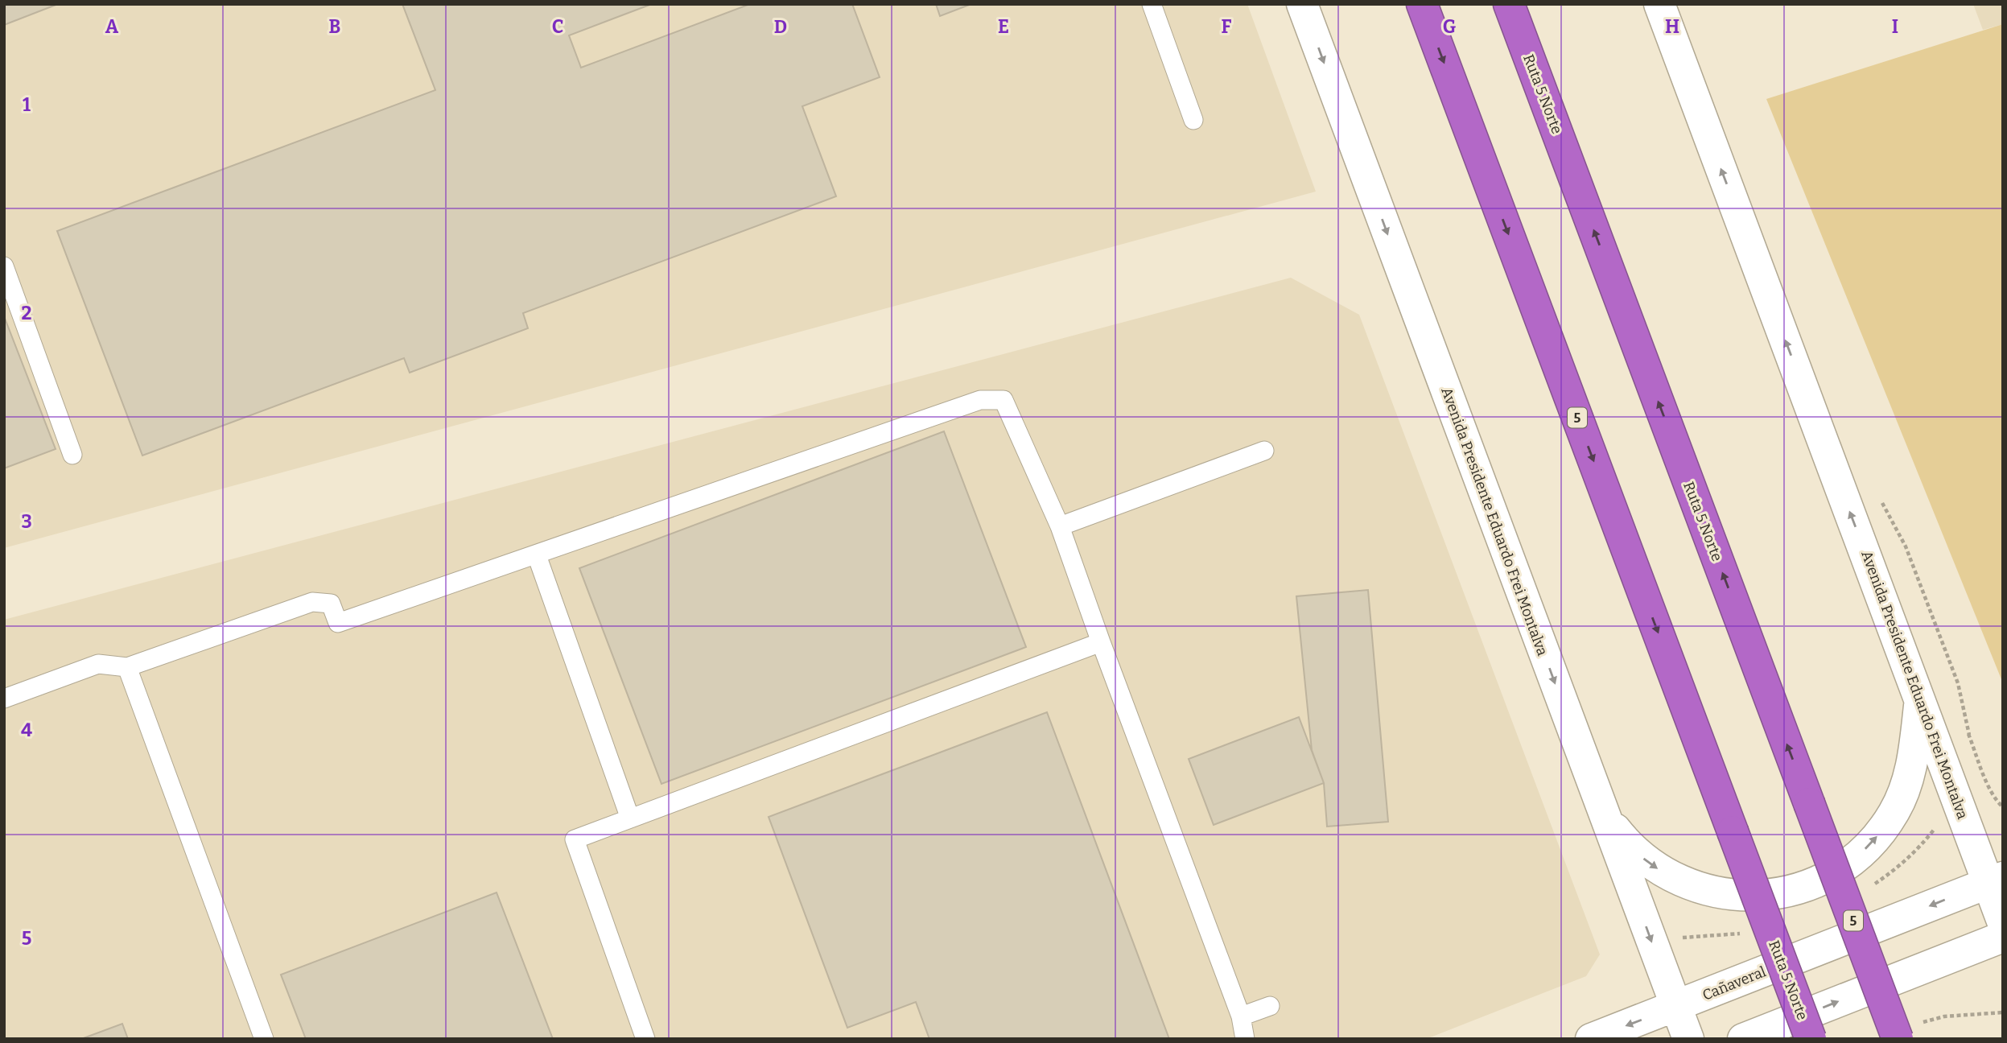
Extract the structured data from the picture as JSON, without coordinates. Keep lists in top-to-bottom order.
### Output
{
  "streets": {
    "highway": ["Ruta 5 Norte", "5"],
    "main road": ["Avenida Presidente Eduardo Frei Montalva", "Cañaveral"]
  },
  "crossings": [
    ["Avenida Presidente Eduardo Frei Montalva", "Cañaveral"]
  ],
  "grid": {
    "columns": [
      "A",
      "B",
      "C",
      "D",
      "E",
      "F",
      "G",
      "H",
      "I"
    ],
    "rows": [
      "1",
      "2",
      "3",
      "4",
      "5"
    ]
  }
}
